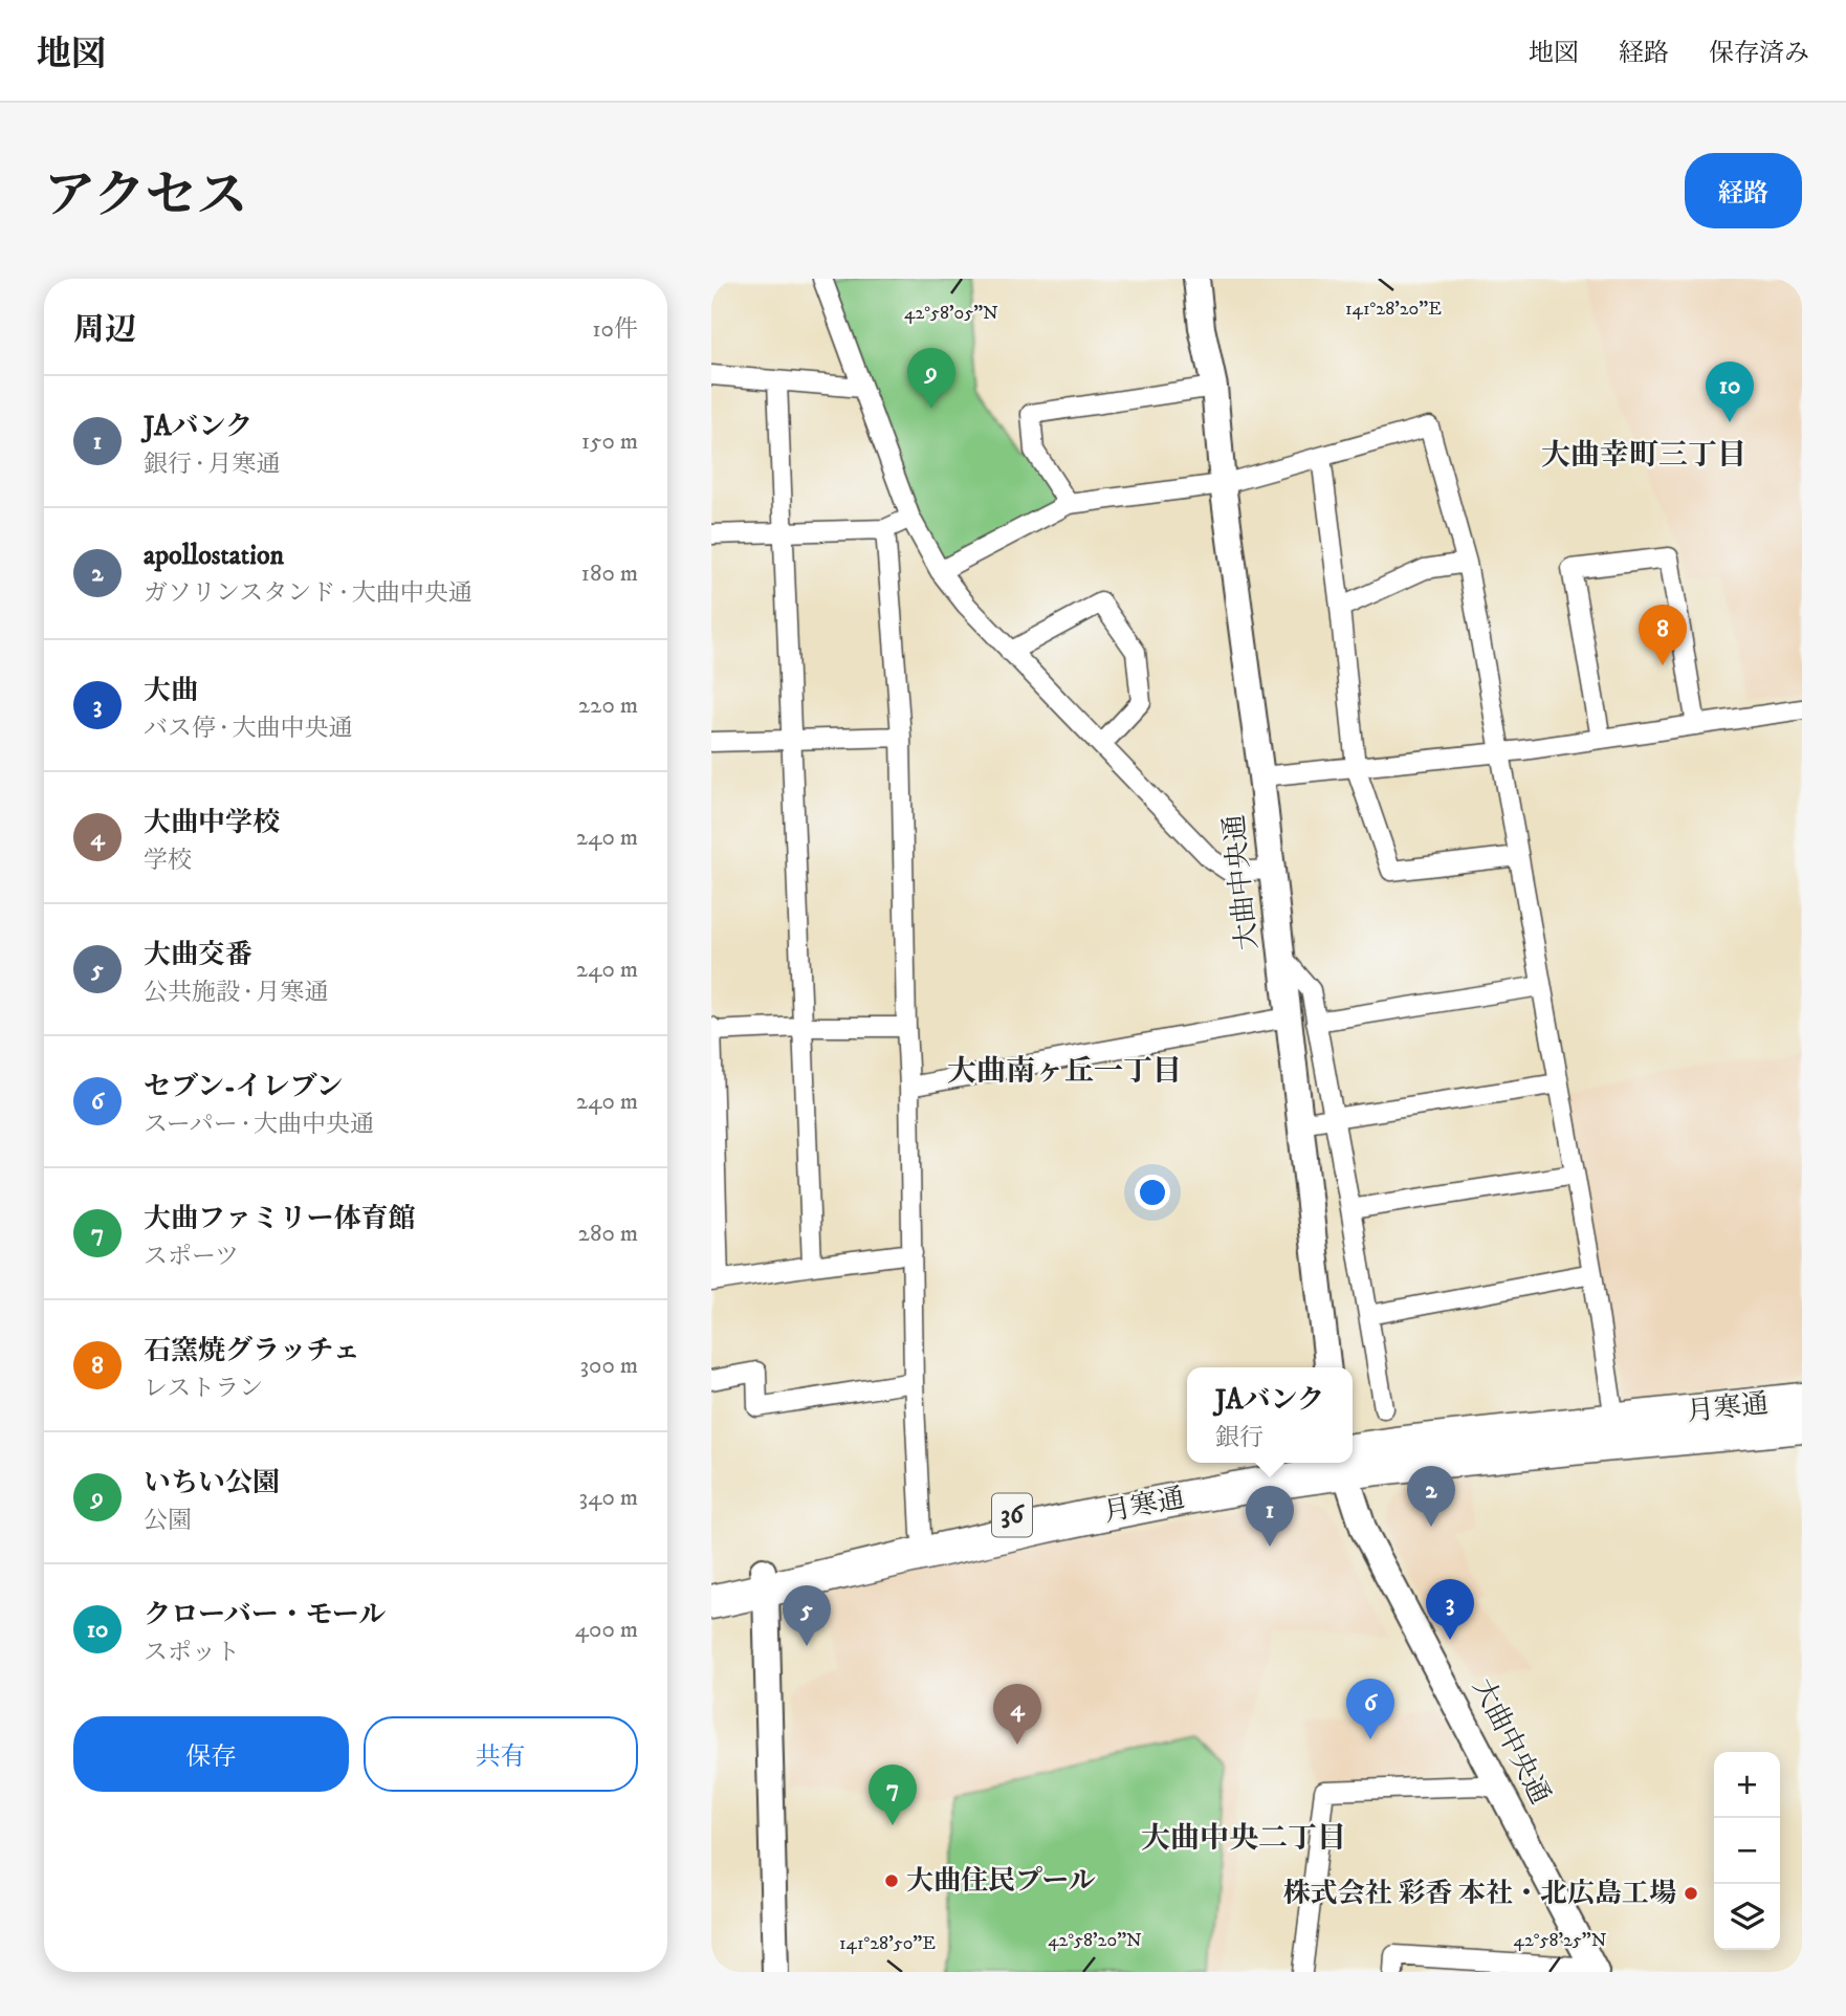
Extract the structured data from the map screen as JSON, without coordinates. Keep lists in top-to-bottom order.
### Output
{
  "streets": {
    "highway": ["月寒通", "36"],
    "main road": ["大曲中央通"]
  },
  "districts": ["大曲幸町三丁目", "大曲南ヶ丘一丁目", "大曲中央二丁目"],
  "places": ["大曲住民プール", "株式会社 彩香 本社・北広島工場"],
  "page": {
    "header": "地図",
    "nav": ["地図", "経路", "保存済み"],
    "title": "アクセス",
    "buttons": [
      "経路",
      ["保存", "共有"]
    ],
    "heading": ["周辺", "10件"],
    "pins": [
      "9",
      "10",
      "8",
      "2",
      "1",
      "3",
      "5",
      "6",
      "4",
      "7"
    ],
    "list": [
      {
        "mark": "1",
        "name": "JAバンク",
        "note": "銀行 · 月寒通",
        "value": "150 m"
      },
      {
        "mark": "2",
        "name": "apollostation",
        "note": "ガソリンスタンド · 大曲中央通",
        "value": "180 m"
      },
      {
        "mark": "3",
        "name": "大曲",
        "note": "バス停 · 大曲中央通",
        "value": "220 m"
      },
      {
        "mark": "4",
        "name": "大曲中学校",
        "note": "学校",
        "value": "240 m"
      },
      {
        "mark": "5",
        "name": "大曲交番",
        "note": "公共施設 · 月寒通",
        "value": "240 m"
      },
      {
        "mark": "6",
        "name": "セブン-イレブン",
        "note": "スーパー · 大曲中央通",
        "value": "240 m"
      },
      {
        "mark": "7",
        "name": "大曲ファミリー体育館",
        "note": "スポーツ",
        "value": "280 m"
      },
      {
        "mark": "8",
        "name": "石窯焼グラッチェ",
        "note": "レストラン",
        "value": "300 m"
      },
      {
        "mark": "9",
        "name": "いちい公園",
        "note": "公園",
        "value": "340 m"
      },
      {
        "mark": "10",
        "name": "クローバー・モール",
        "note": "スポット",
        "value": "400 m"
      }
    ],
    "popup": ["JAバンク", "銀行"],
    "map_buttons": ["+", "−"]
  },
  "coordinates": [
    "141°28'20\"E",
    "42°58'05\"N",
    "42°58'20\"N",
    "42°58'25\"N",
    "141°28'50\"E"
  ]
}
